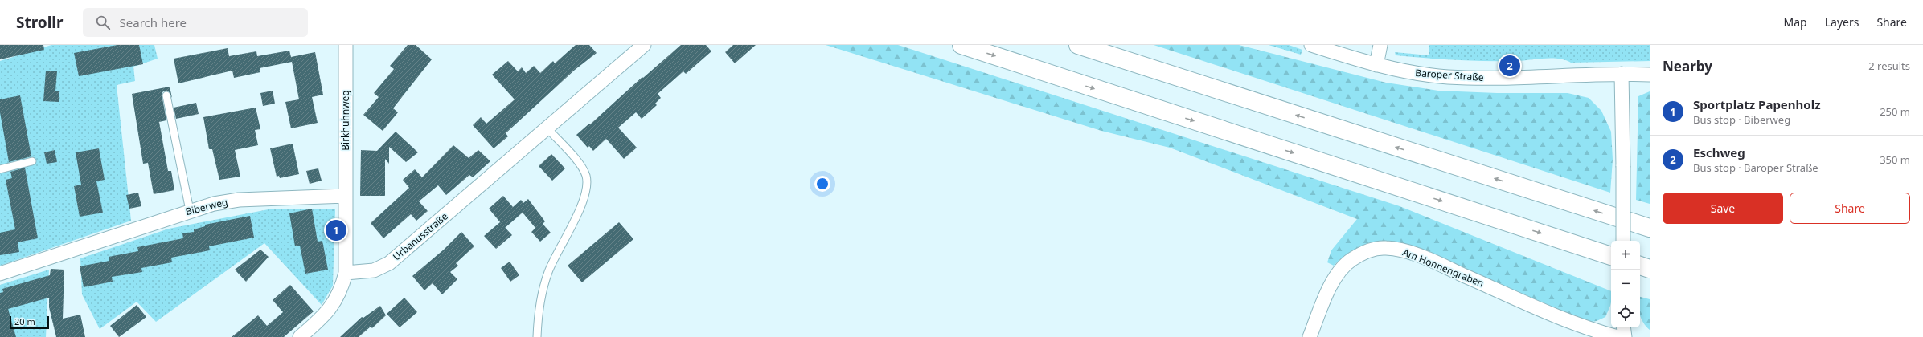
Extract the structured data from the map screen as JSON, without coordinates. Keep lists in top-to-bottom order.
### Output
{
  "streets": {
    "street": [
      "Baroper Straße",
      "Birkhuhnweg",
      "Biberweg",
      "Urbanusstraße",
      "Am Honnengraben"
    ]
  },
  "crossings": [
    ["Birkhuhnweg", "Biberweg"]
  ],
  "scale_bar": "20 m",
  "page": {
    "header": "Strollr",
    "search": "Search here",
    "nav": ["Map", "Layers", "Share"],
    "heading": ["Nearby", "2 results"],
    "pins": ["2", "1"],
    "list": [
      {
        "mark": "1",
        "name": "Sportplatz Papenholz",
        "note": "Bus stop · Biberweg",
        "value": "250 m"
      },
      {
        "mark": "2",
        "name": "Eschweg",
        "note": "Bus stop · Baroper Straße",
        "value": "350 m"
      }
    ],
    "buttons": ["Save", "Share"],
    "map_buttons": ["+", "−"],
    "scale": "20 m"
  }
}
